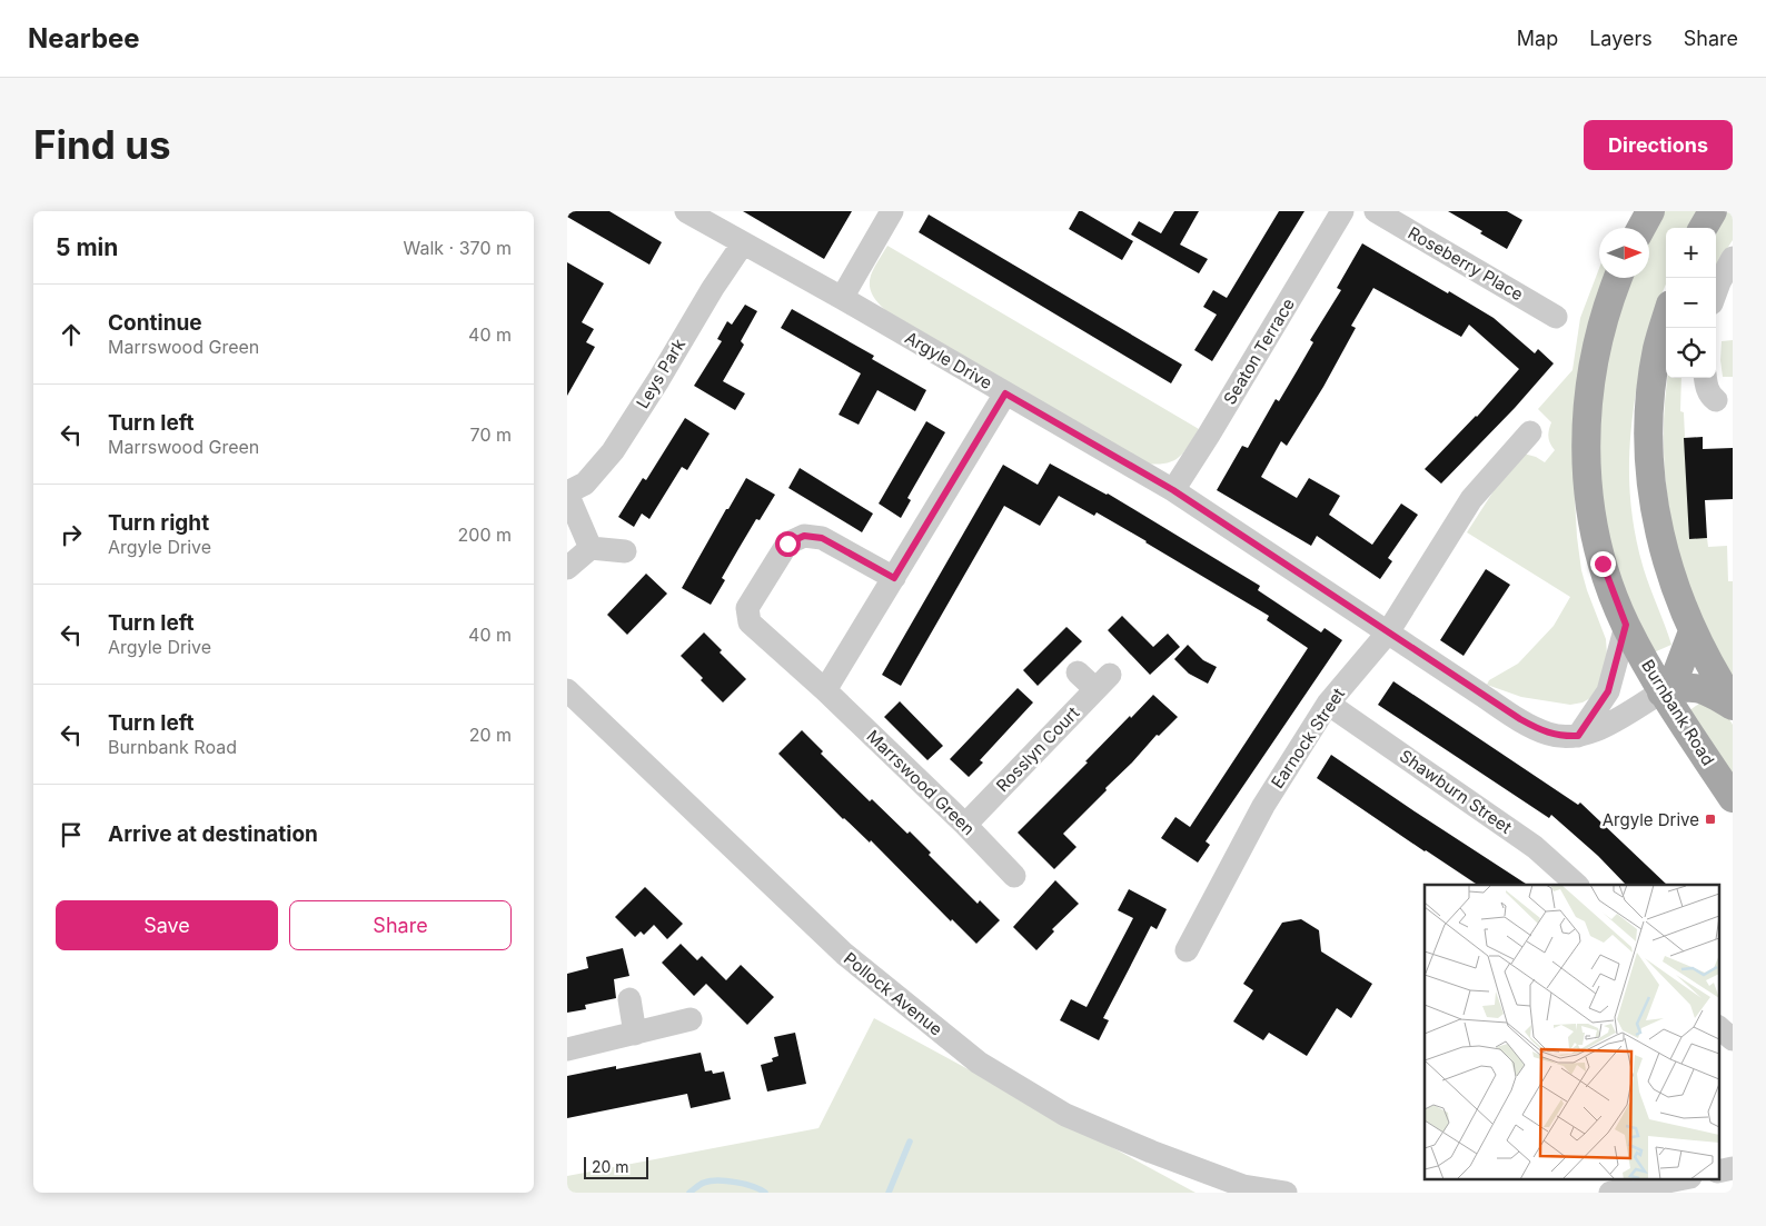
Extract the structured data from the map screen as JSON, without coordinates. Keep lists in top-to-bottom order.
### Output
{
  "streets": {
    "main road": ["Burnbank Road"],
    "street": [
      "Roseberry Place",
      "Seaton Terrace",
      "Argyle Drive",
      "Leys Park",
      "Earnock Street",
      "Rosslyn Court",
      "Marrswood Green",
      "Shawburn Street",
      "Pollock Avenue"
    ]
  },
  "crossings": [
    ["Seaton Terrace", "Argyle Drive"],
    ["Argyle Drive", "Leys Park"],
    ["Argyle Drive", "Burnbank Road"],
    ["Argyle Drive", "Earnock Street"],
    ["Earnock Street", "Shawburn Street"],
    ["Rosslyn Court", "Marrswood Green"]
  ],
  "places": {
    "transit": ["Argyle Drive"]
  },
  "scale_bar": "20 m",
  "north": "right",
  "page": {
    "header": "Nearbee",
    "nav": ["Map", "Layers", "Share"],
    "buttons": [
      "Directions",
      ["Save", "Share"]
    ],
    "title": "Find us",
    "heading": ["5 min", "Walk · 370 m"],
    "map_buttons": ["+", "−"],
    "list": [
      ["Continue", "Marrswood Green", "40 m"],
      ["Turn left", "Marrswood Green", "70 m"],
      ["Turn right", "Argyle Drive", "200 m"],
      ["Turn left", "Argyle Drive", "40 m"],
      ["Turn left", "Burnbank Road", "20 m"],
      "Arrive at destination"
    ],
    "scale": "20 m"
  }
}
